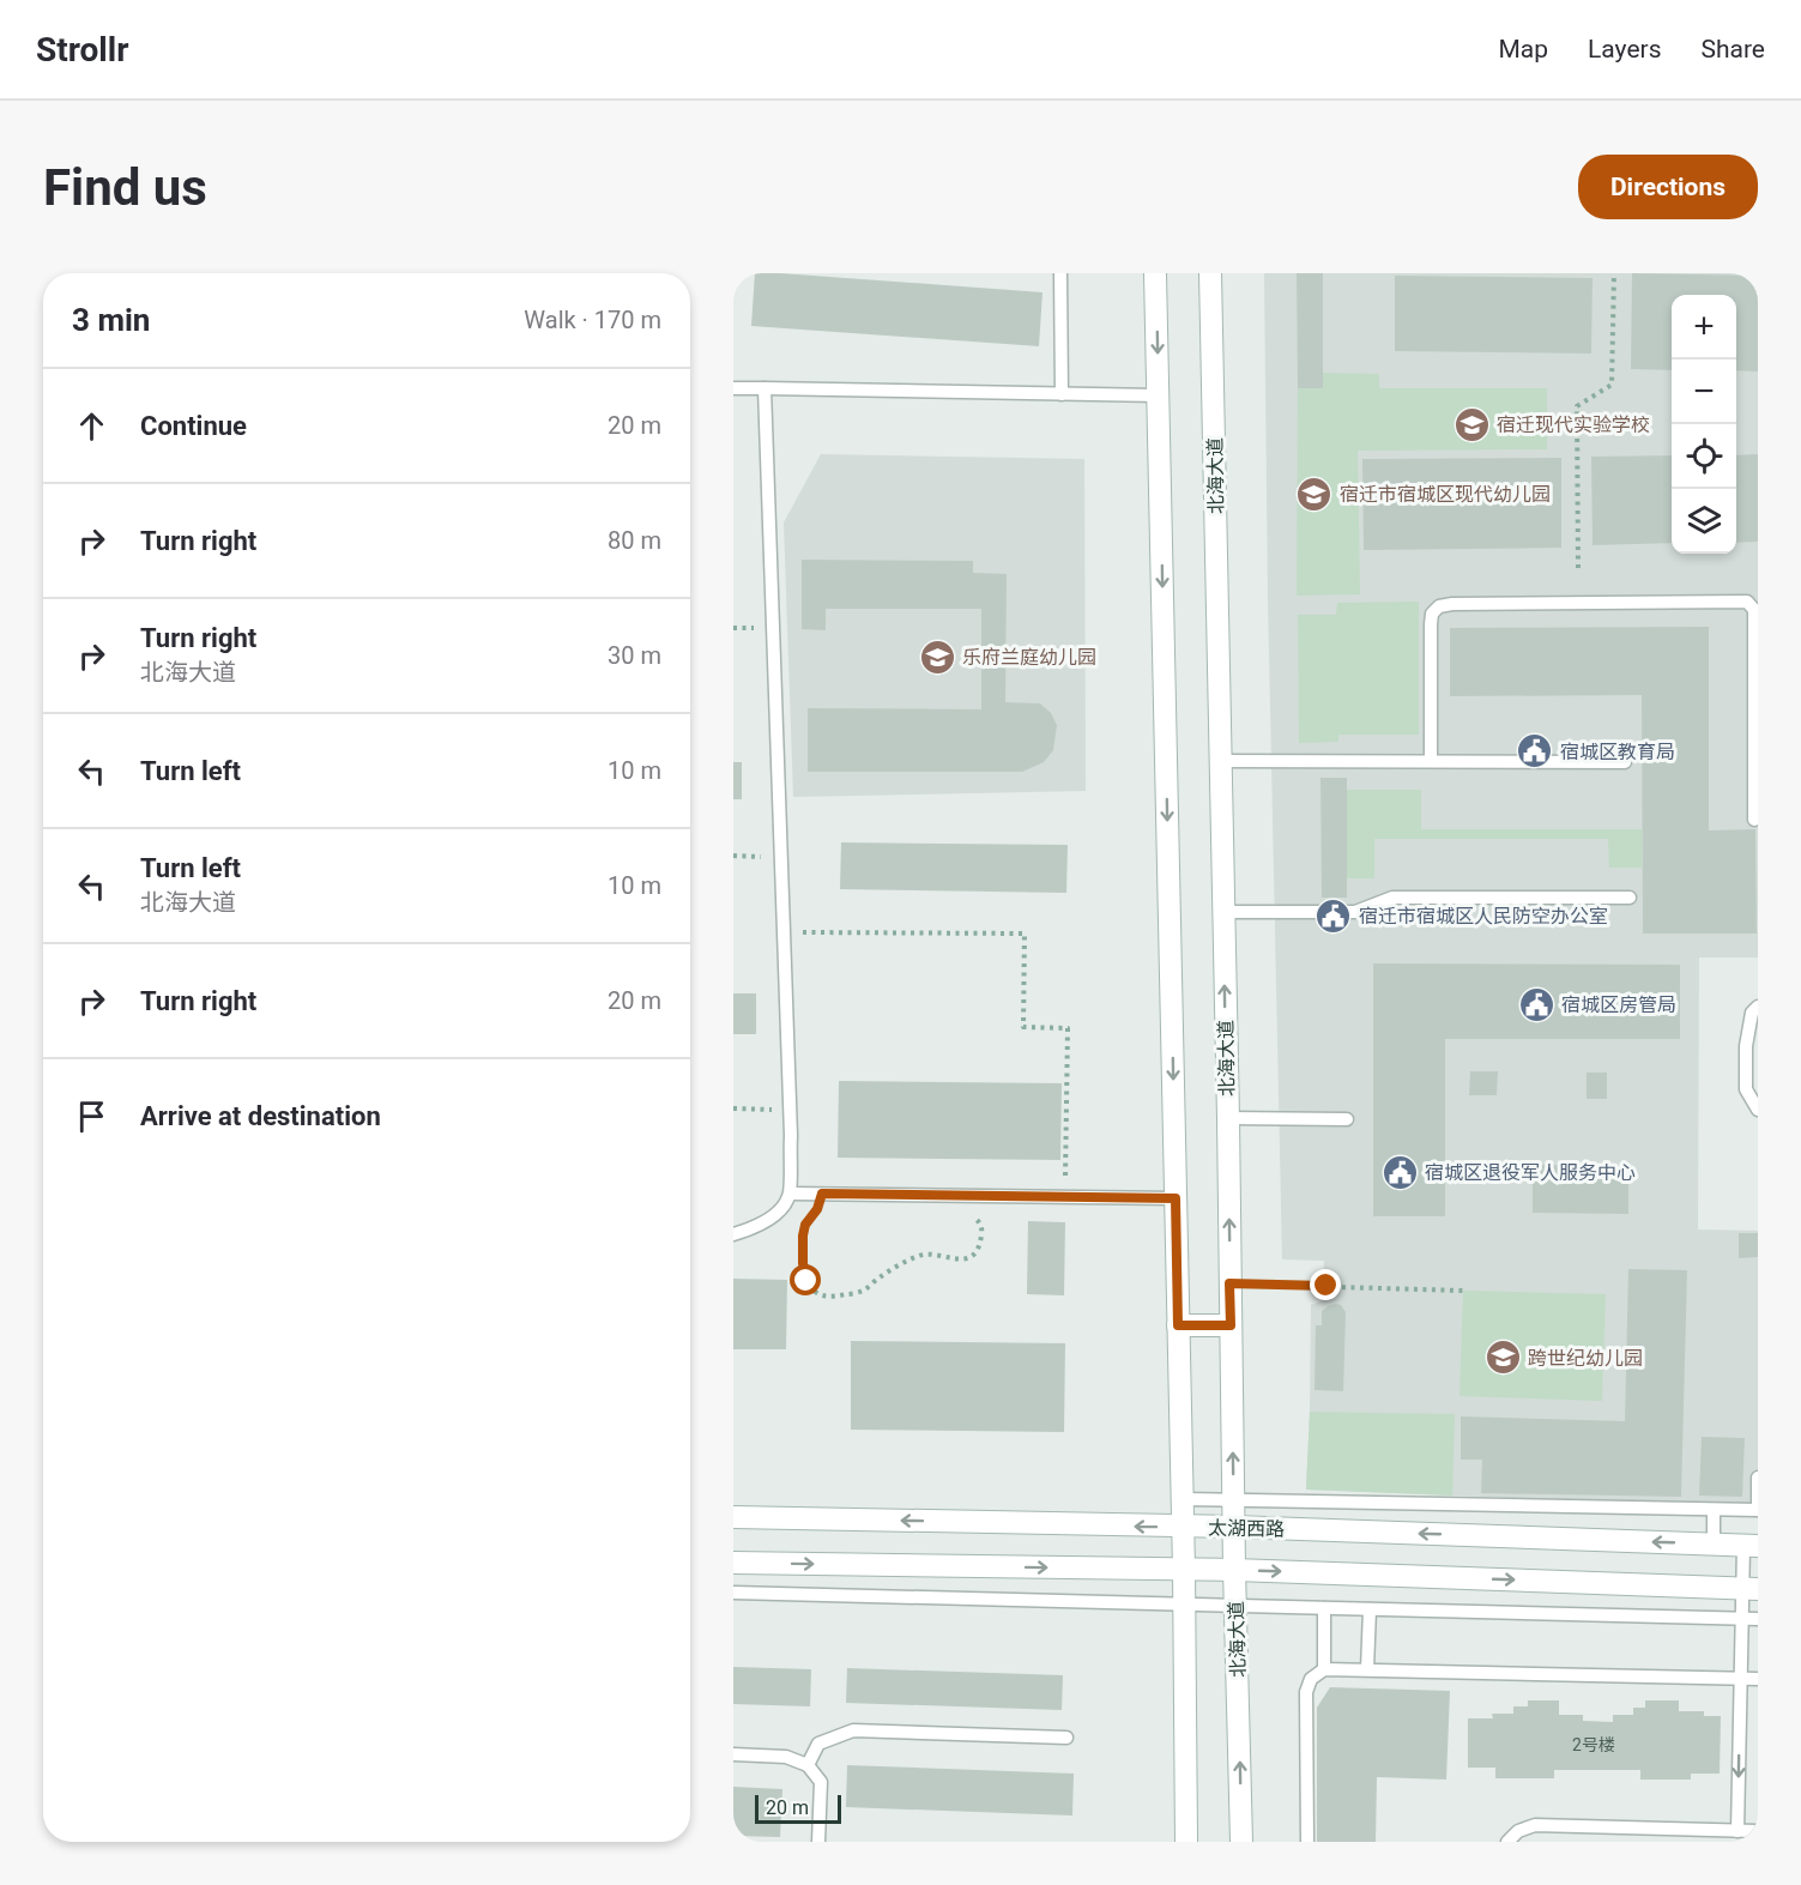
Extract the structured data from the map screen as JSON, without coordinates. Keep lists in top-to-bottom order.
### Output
{
  "streets": {
    "street": ["北海大道", "太湖西路"]
  },
  "crossings": [
    ["北海大道", "太湖西路"]
  ],
  "places": {
    "school or university": [
      "宿迁现代实验学校",
      "宿迁市宿城区现代幼儿园",
      "乐府兰庭幼儿园",
      "跨世纪幼儿园"
    ],
    "public building": [
      "宿城区教育局",
      "宿迁市宿城区人民防空办公室",
      "宿城区房管局",
      "宿城区退役军人服务中心"
    ]
  },
  "house_numbers": ["2号楼"],
  "scale_bar": "20 m",
  "page": {
    "header": "Strollr",
    "nav": ["Map", "Layers", "Share"],
    "buttons": "Directions",
    "title": "Find us",
    "heading": ["3 min", "Walk · 170 m"],
    "map_buttons": ["+", "−"],
    "list": [
      ["Continue", "20 m"],
      ["Turn right", "80 m"],
      ["Turn right", "北海大道", "30 m"],
      ["Turn left", "10 m"],
      ["Turn left", "北海大道", "10 m"],
      ["Turn right", "20 m"],
      "Arrive at destination"
    ],
    "scale": "20 m"
  }
}
